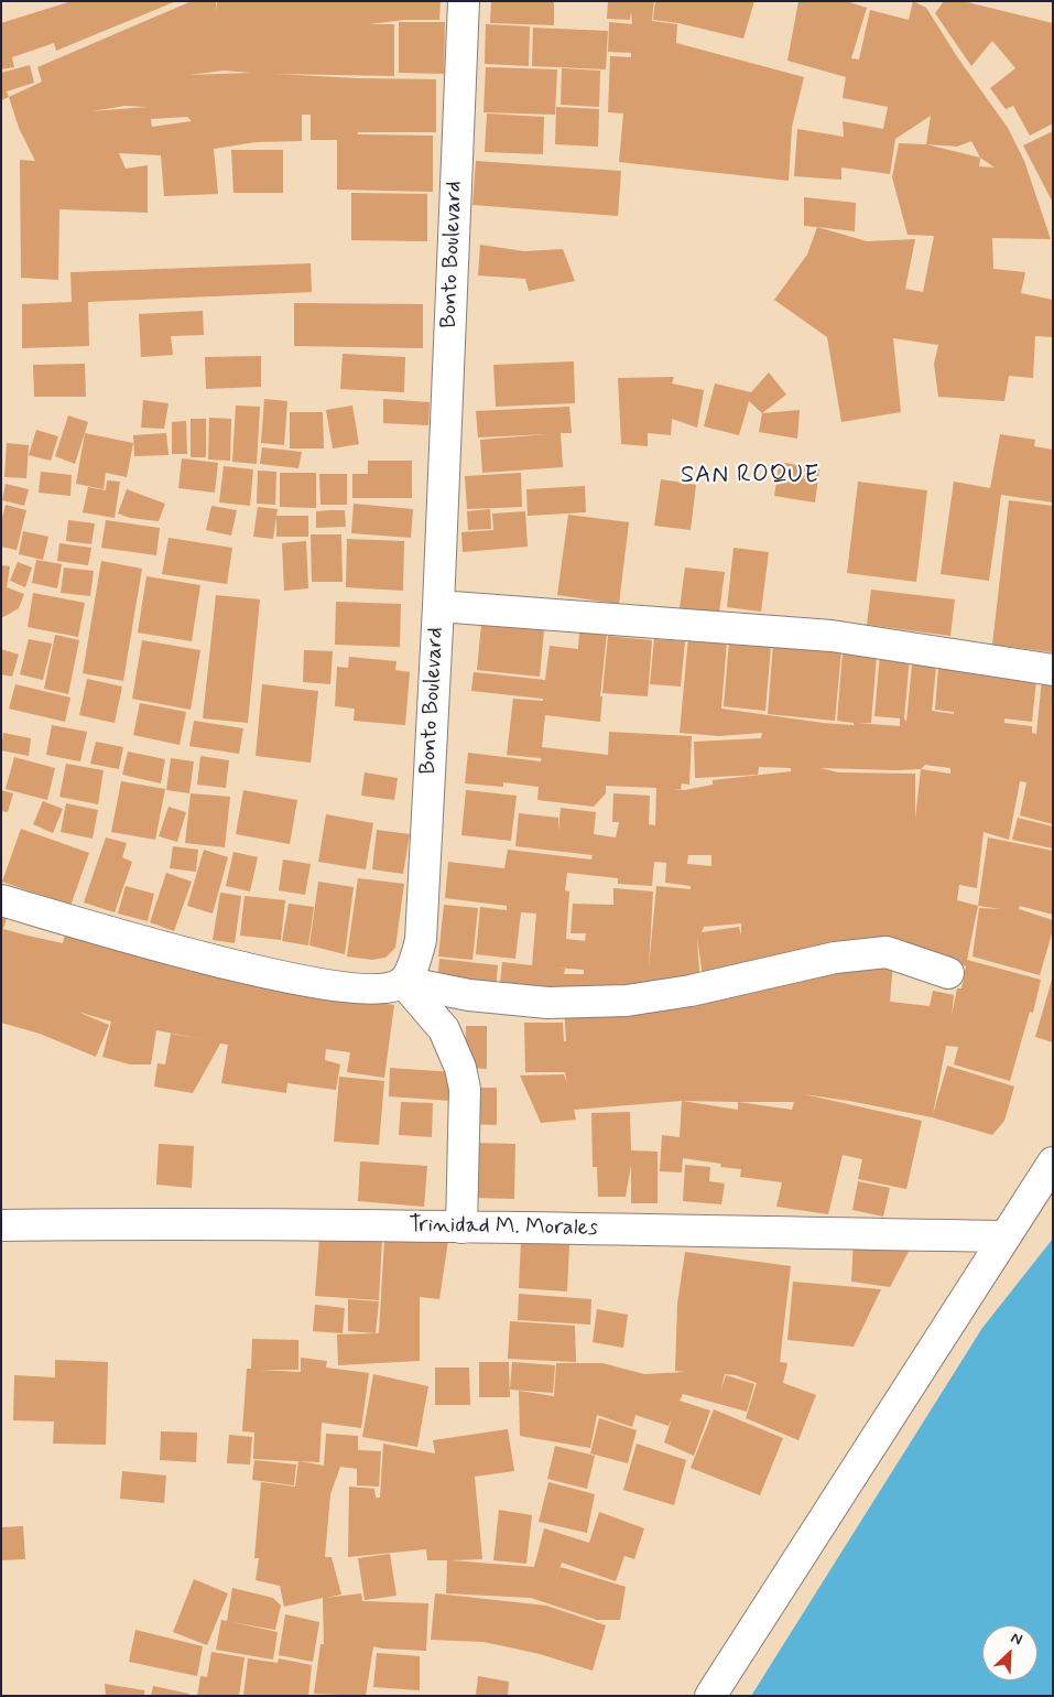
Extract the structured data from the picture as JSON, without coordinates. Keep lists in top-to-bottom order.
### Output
{
  "streets": {
    "street": ["Bonto Boulevard", "Trinidad M. Morales"]
  },
  "districts": ["SAN ROQUE"],
  "north": "top right"
}
